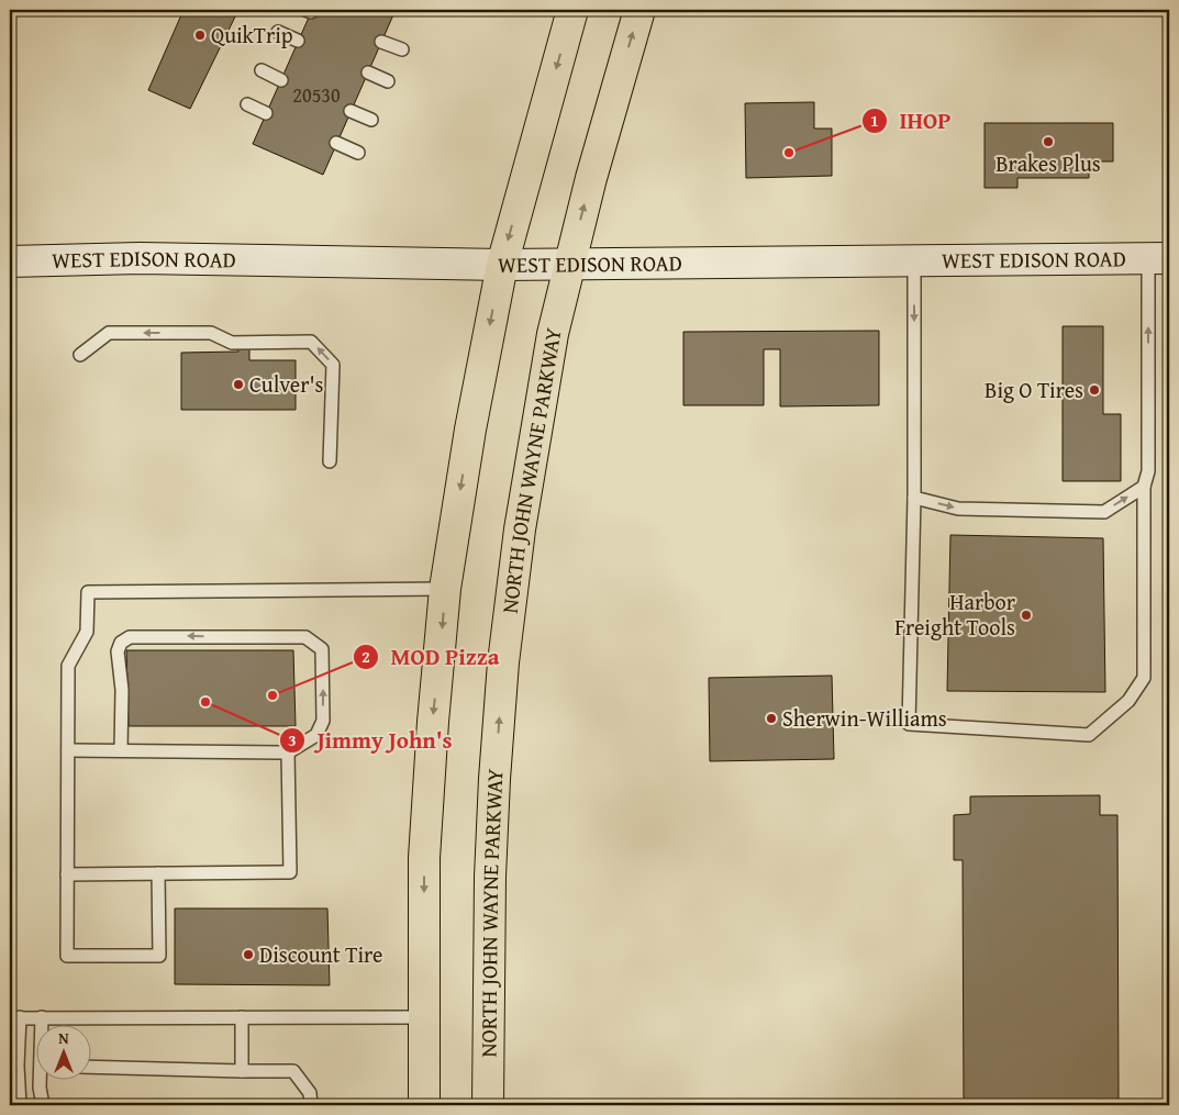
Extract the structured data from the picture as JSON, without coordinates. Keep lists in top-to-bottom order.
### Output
{
  "streets": {
    "highway": ["NORTH JOHN WAYNE PARKWAY"],
    "street": ["WEST EDISON ROAD"]
  },
  "crossings": [
    ["WEST EDISON ROAD", "NORTH JOHN WAYNE PARKWAY"]
  ],
  "places": [
    "QuikTrip",
    "Brakes Plus",
    "IHOP",
    "Culver's",
    "Big O Tires",
    "Harbor Freight Tools",
    "MOD Pizza",
    "Jimmy John's",
    "Sherwin-Williams",
    "Discount Tire"
  ],
  "house_numbers": ["20530"],
  "north": "top"
}
